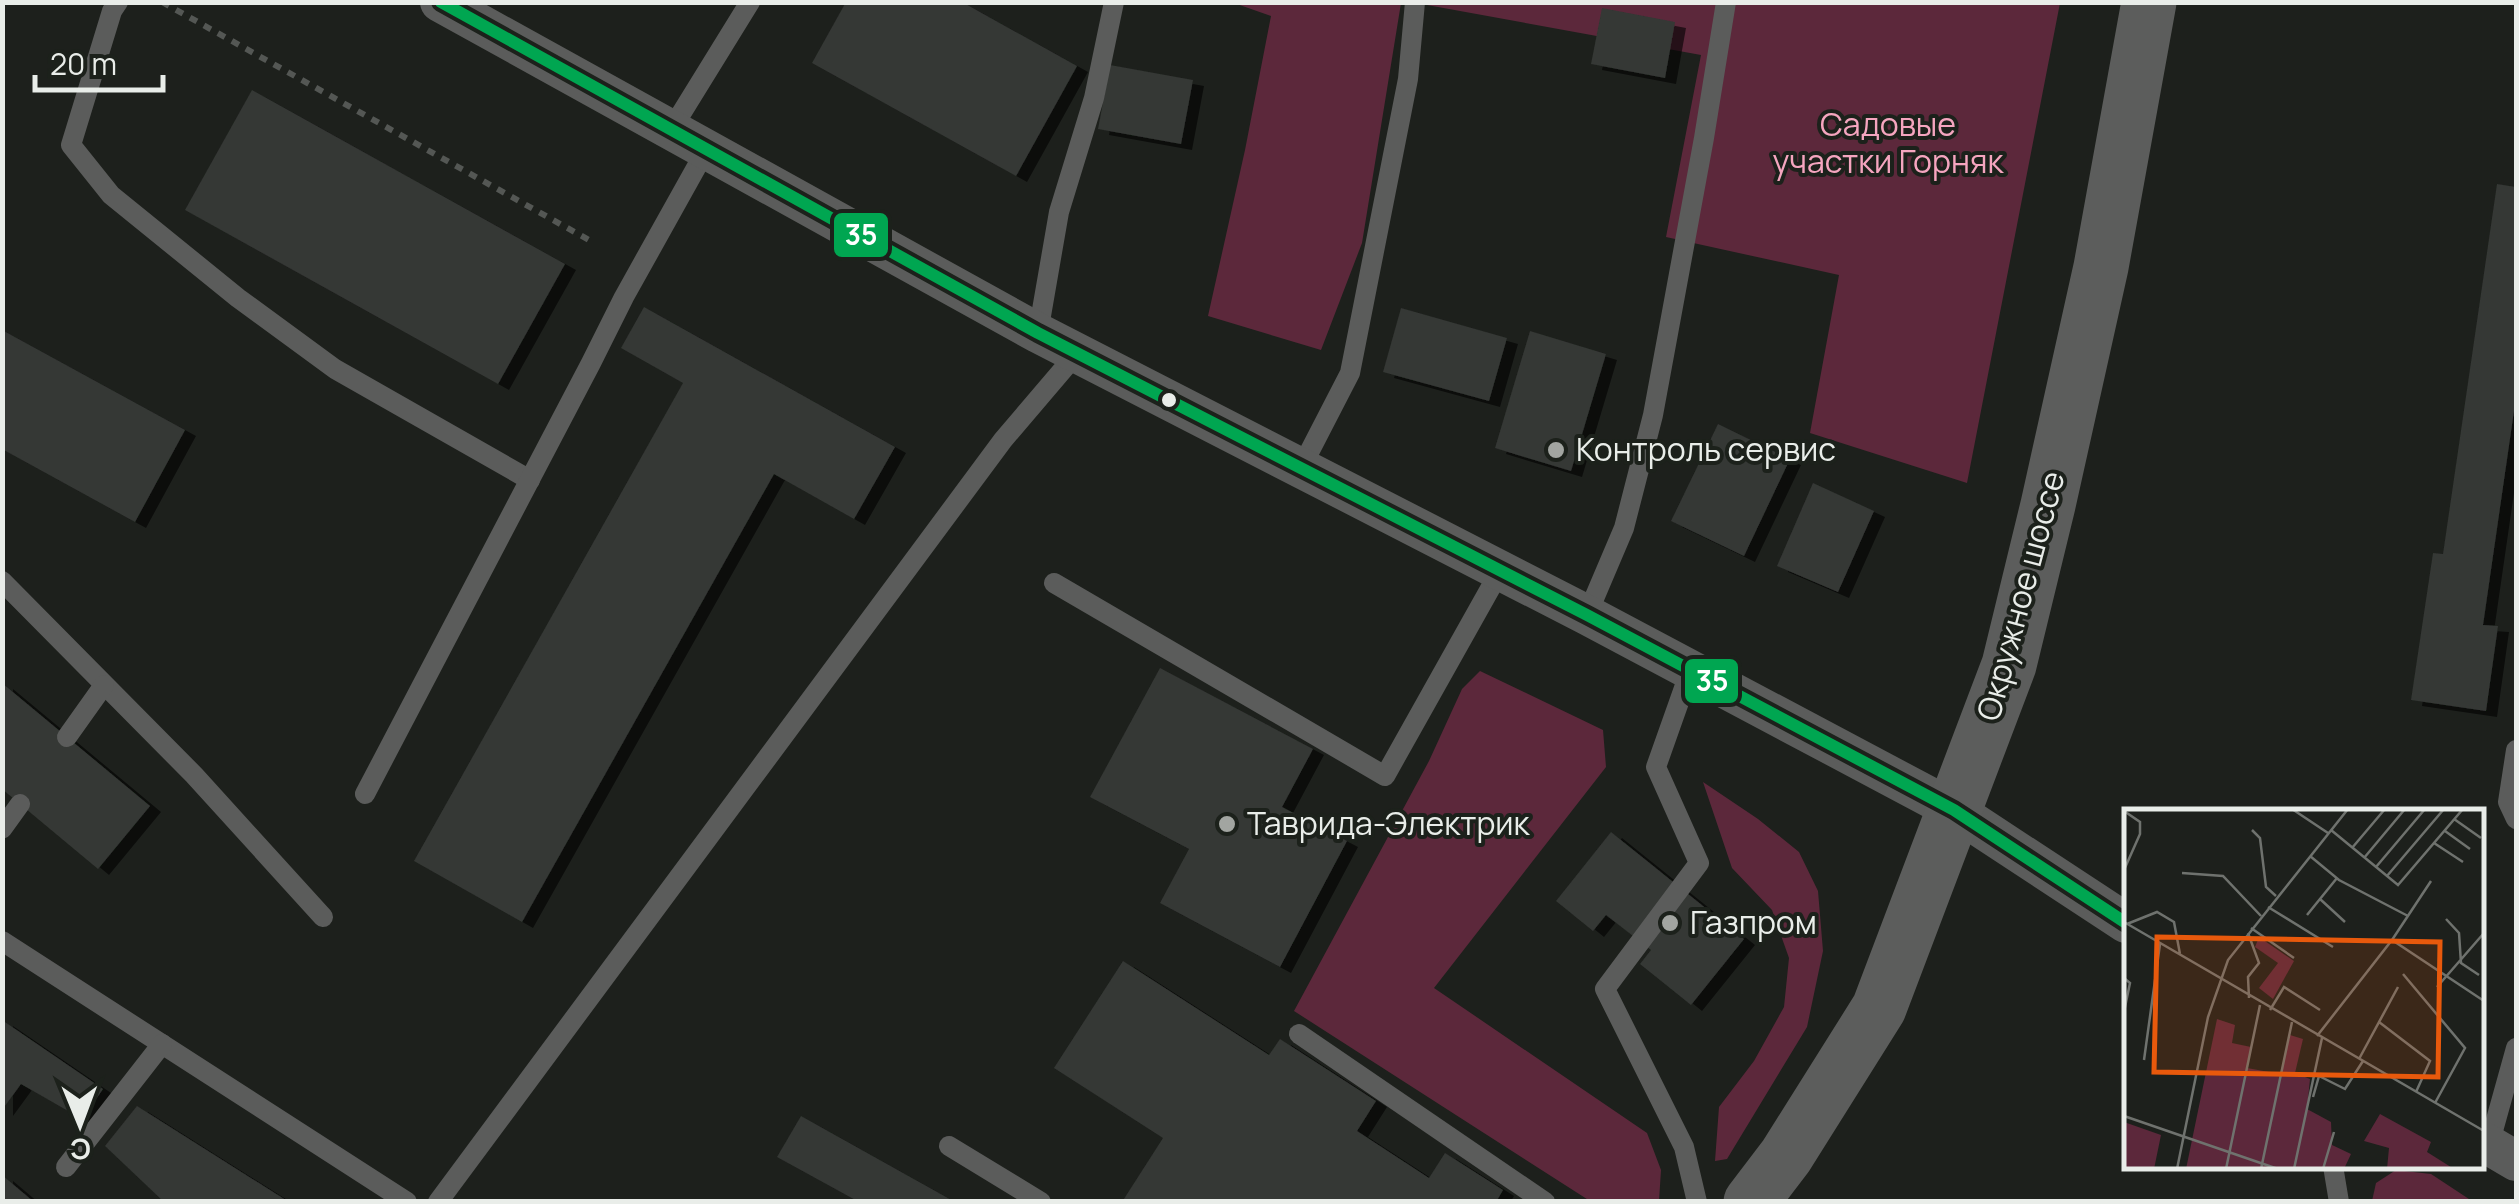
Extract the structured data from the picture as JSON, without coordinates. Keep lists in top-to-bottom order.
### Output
{
  "streets": {
    "main road": ["Окружное шоссе"]
  },
  "parks": ["Садовые участки Горняк"],
  "places": ["Контроль сервис", "Таврида-Электрик", "Газпром"],
  "lines": ["transit line 35"],
  "scale_bar": "20 m",
  "north": "bottom"
}
